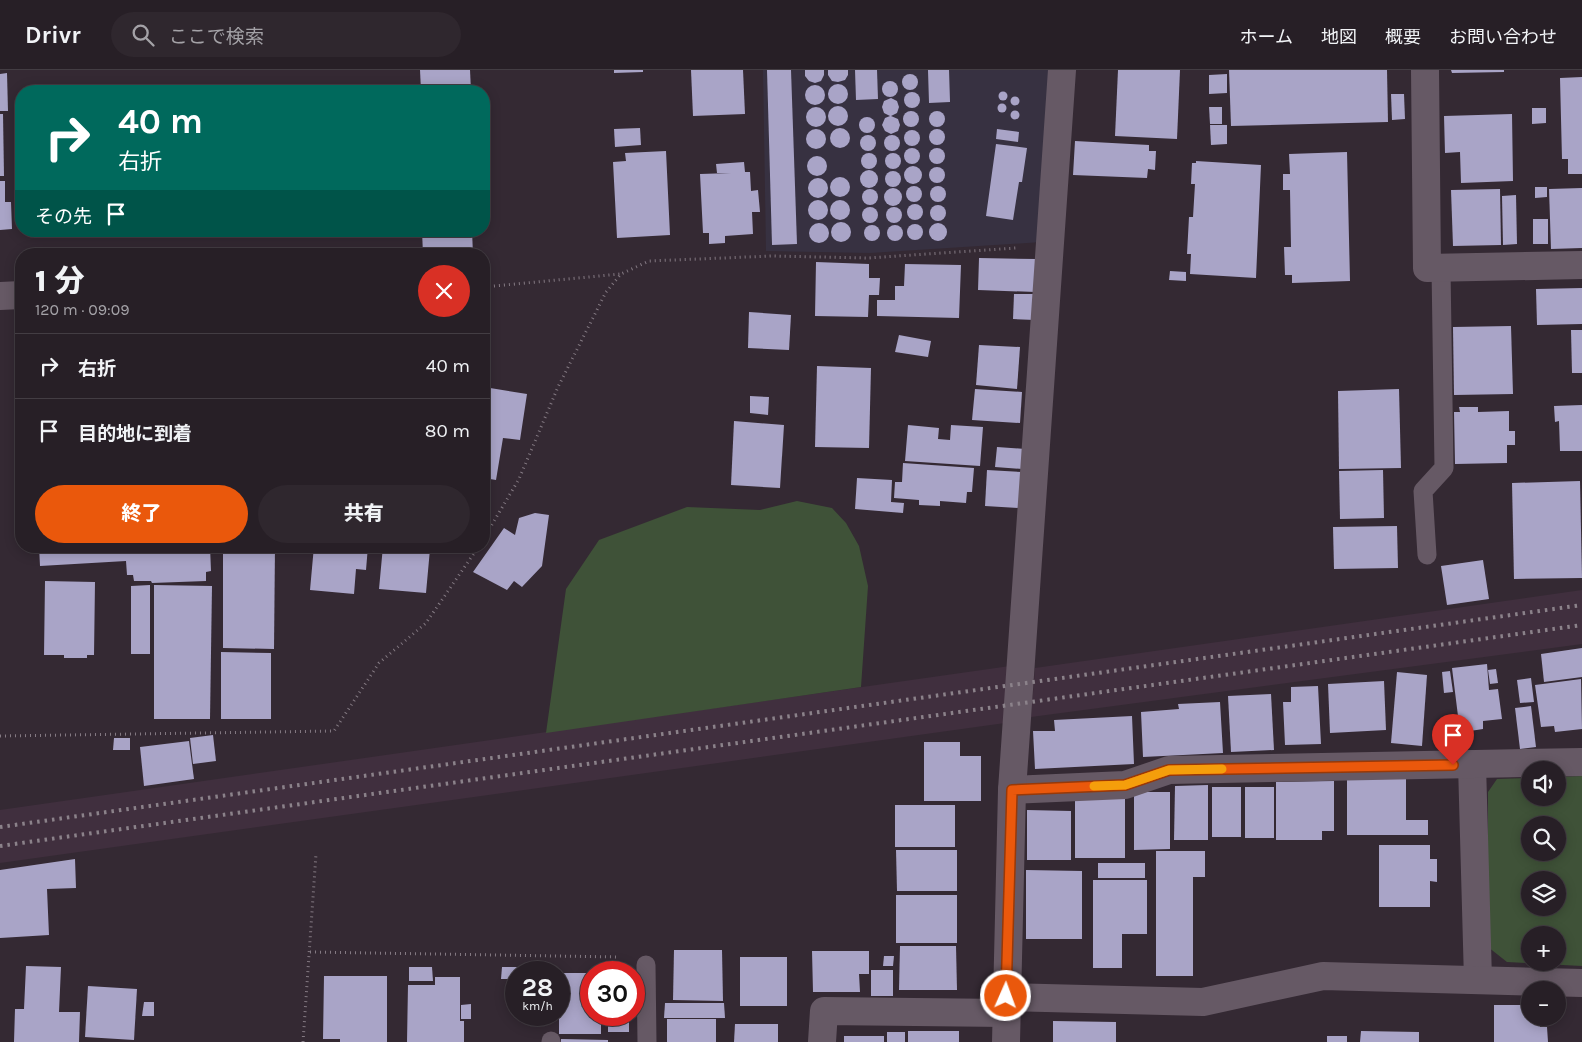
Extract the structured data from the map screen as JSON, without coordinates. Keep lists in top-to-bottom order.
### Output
{
  "page": {
    "header": "Drivr",
    "search": "ここで検索",
    "nav": [
      "ホーム",
      "地図",
      "概要",
      "お問い合わせ"
    ],
    "turn": ["40 m", "右折"],
    "then": "その先",
    "heading": ["1 分", "120 m · 09:09"],
    "list": [
      {
        "name": "右折",
        "value": "40 m"
      },
      {
        "name": "目的地に到着",
        "value": "80 m"
      }
    ],
    "buttons": ["終了", "共有"],
    "map_buttons": ["+", "−"],
    "speed": "28 km/h",
    "limit": "30"
  }
}
